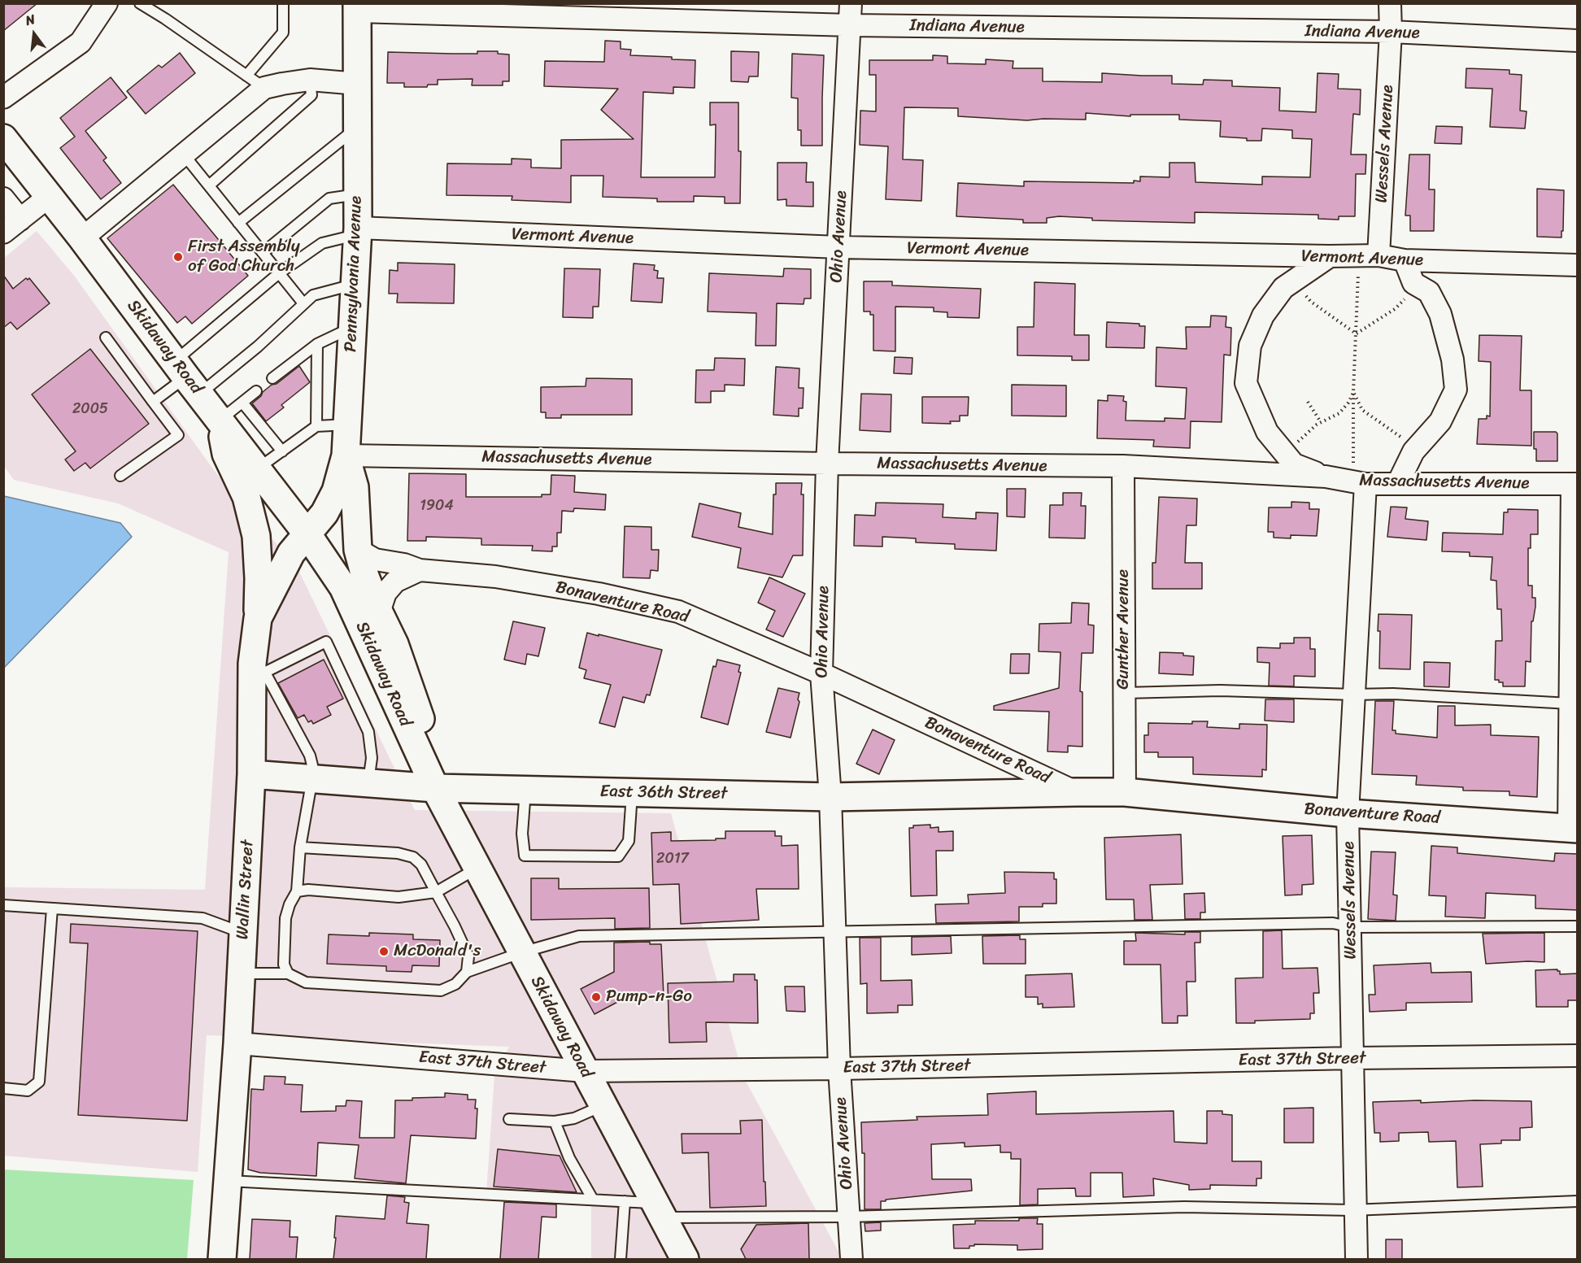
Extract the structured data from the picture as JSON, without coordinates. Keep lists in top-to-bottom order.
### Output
{
  "streets": {
    "main road": [
      "Pennsylvania Avenue",
      "Skidaway Road",
      "Bonaventure Road",
      "East 36th Street",
      "Wallin Street"
    ],
    "street": [
      "Indiana Avenue",
      "Wessels Avenue",
      "Vermont Avenue",
      "Ohio Avenue",
      "Massachusetts Avenue",
      "Gunther Avenue",
      "East 37th Street"
    ]
  },
  "crossings": [
    ["Indiana Avenue", "Wessels Avenue"],
    ["Indiana Avenue", "Ohio Avenue"],
    ["Indiana Avenue", "Pennsylvania Avenue"],
    ["Wessels Avenue", "Vermont Avenue"],
    ["Wessels Avenue", "Massachusetts Avenue"],
    ["Wessels Avenue", "Bonaventure Road"],
    ["Wessels Avenue", "East 37th Street"],
    ["Vermont Avenue", "Ohio Avenue"],
    ["Vermont Avenue", "Pennsylvania Avenue"],
    ["Ohio Avenue", "Massachusetts Avenue"],
    ["Ohio Avenue", "Bonaventure Road"],
    ["Ohio Avenue", "East 36th Street"],
    ["Ohio Avenue", "East 37th Street"],
    ["Pennsylvania Avenue", "Skidaway Road"],
    ["Pennsylvania Avenue", "Massachusetts Avenue"],
    ["Pennsylvania Avenue", "Wallin Street"],
    ["Skidaway Road", "East 36th Street"],
    ["Skidaway Road", "Wallin Street"],
    ["Skidaway Road", "East 37th Street"],
    ["Massachusetts Avenue", "Gunther Avenue"],
    ["Bonaventure Road", "Gunther Avenue"],
    ["Bonaventure Road", "East 36th Street"],
    ["East 36th Street", "Wallin Street"],
    ["Wallin Street", "East 37th Street"]
  ],
  "places": ["First Assembly of God Church", "McDonald's", "Pump-n-Go"],
  "house_numbers": ["2005", "1904", "2017"],
  "north": "top"
}
